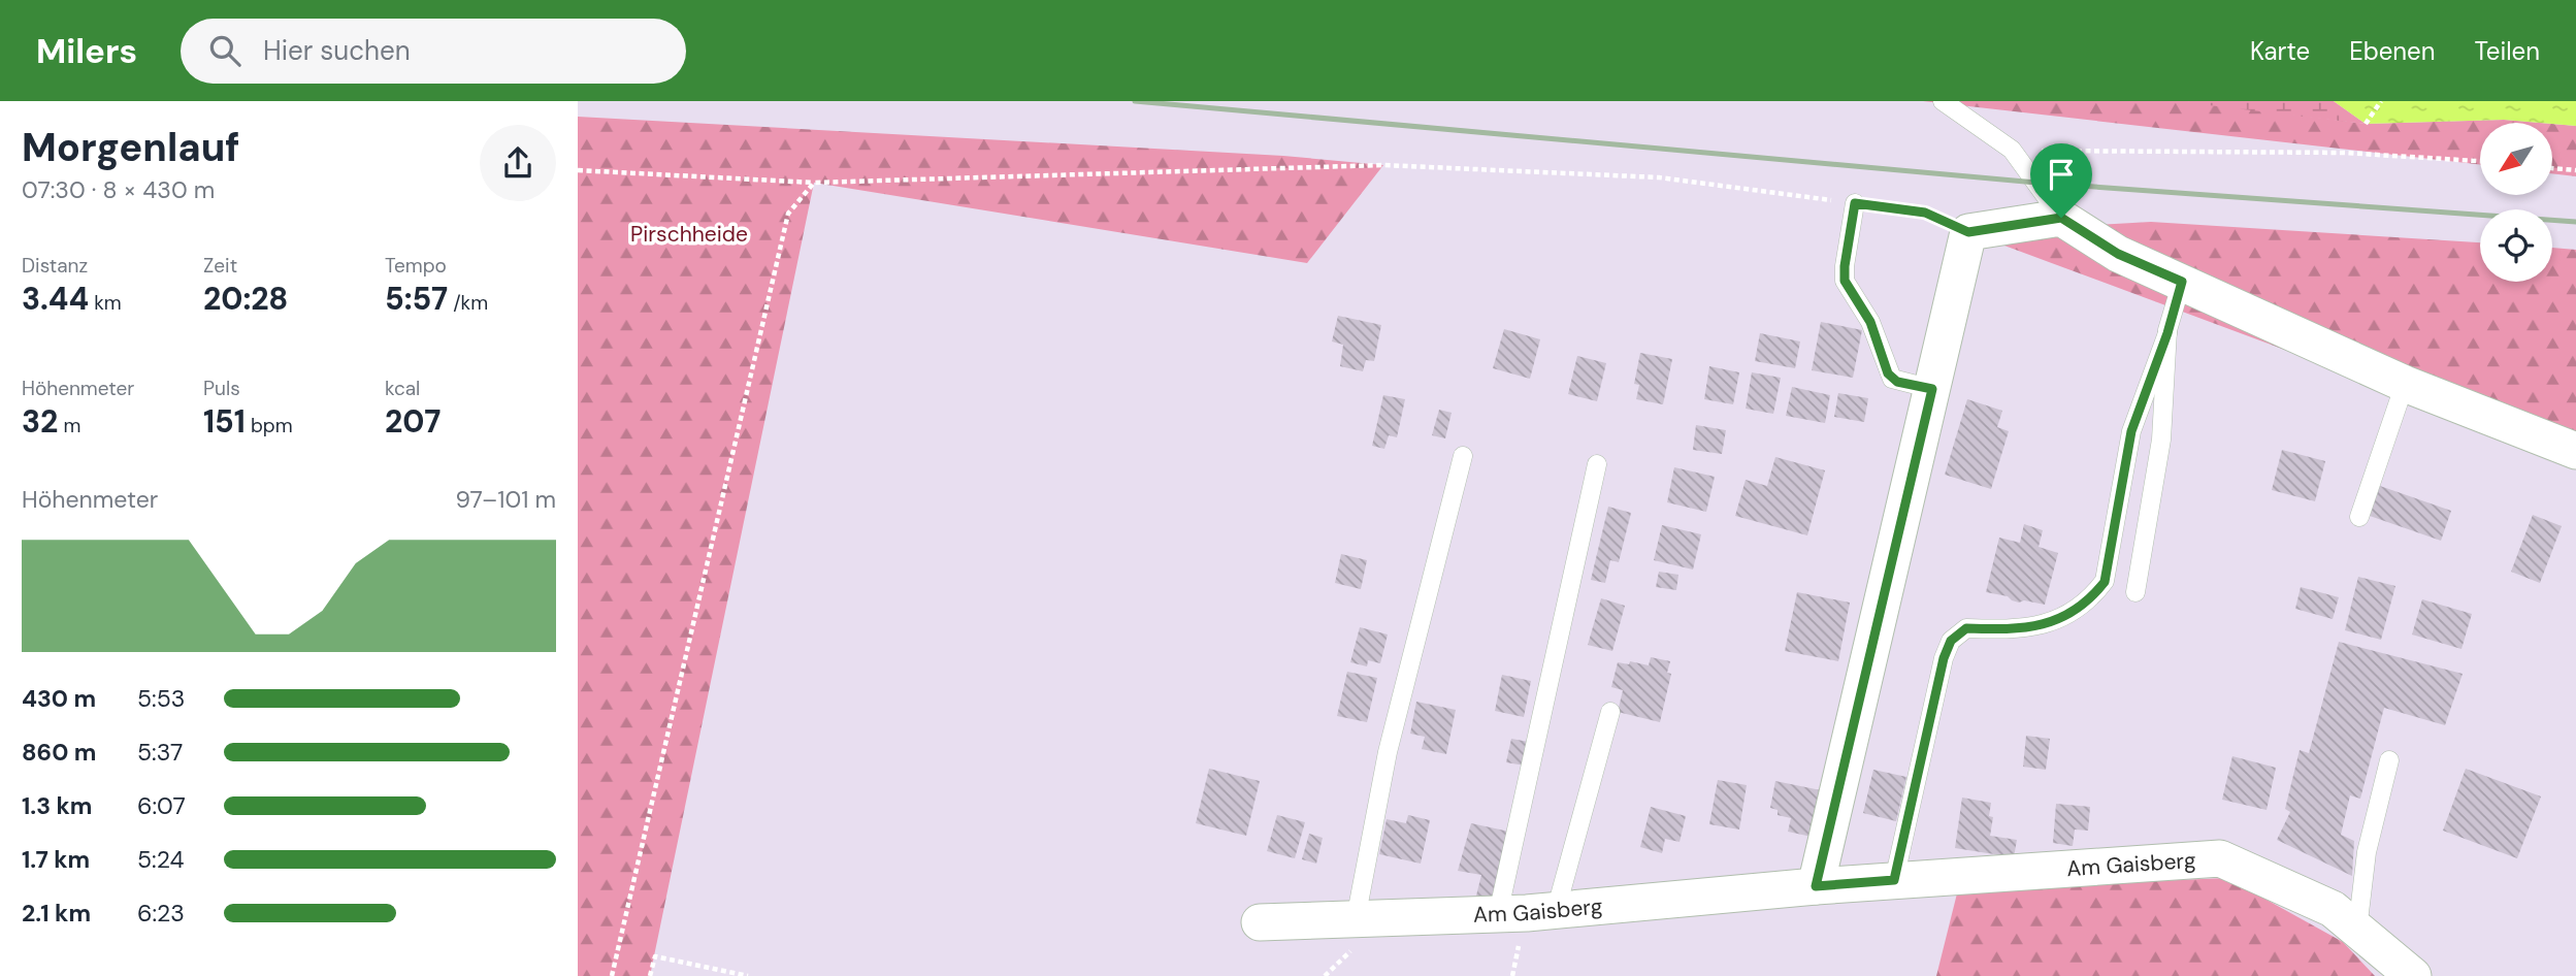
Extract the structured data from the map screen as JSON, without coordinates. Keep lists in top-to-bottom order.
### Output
{
  "streets": {
    "street": ["Am Gaisberg"]
  },
  "parks": ["Pirschheide"],
  "north": "bottom left",
  "page": {
    "header": "Milers",
    "search": "Hier suchen",
    "nav": ["Karte", "Ebenen", "Teilen"],
    "heading": ["Morgenlauf", "07:30 · 8 × 430 m"],
    "stats": [
      ["Distanz", "3.44 km"],
      ["Zeit", "20:28"],
      ["Tempo", "5:57 /km"],
      ["Höhenmeter", "32 m"],
      ["Puls", "151 bpm"],
      ["kcal", "207"]
    ],
    "chart": ["Höhenmeter", "97–101 m"],
    "list": [
      {
        "name": "430 m",
        "note": "5:53"
      },
      {
        "name": "860 m",
        "note": "5:37"
      },
      {
        "name": "1.3 km",
        "note": "6:07"
      },
      {
        "name": "1.7 km",
        "note": "5:24"
      },
      {
        "name": "2.1 km",
        "note": "6:23"
      }
    ]
  }
}
